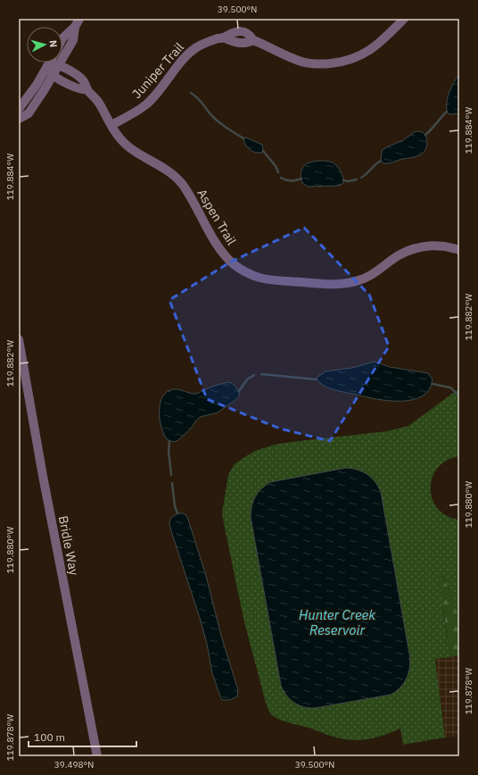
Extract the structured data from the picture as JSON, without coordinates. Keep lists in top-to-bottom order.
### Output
{
  "streets": {
    "street": ["Juniper Trail", "Aspen Trail", "Bridle Way"]
  },
  "crossings": [
    ["Juniper Trail", "Aspen Trail"]
  ],
  "water": ["Hunter Creek Reservoir"],
  "scale_bar": "100 m",
  "north": "right",
  "coordinates": [
    "39.500°N",
    "119.884°W",
    "119.882°W",
    "119.880°W",
    "119.878°W",
    "39.498°N"
  ]
}
